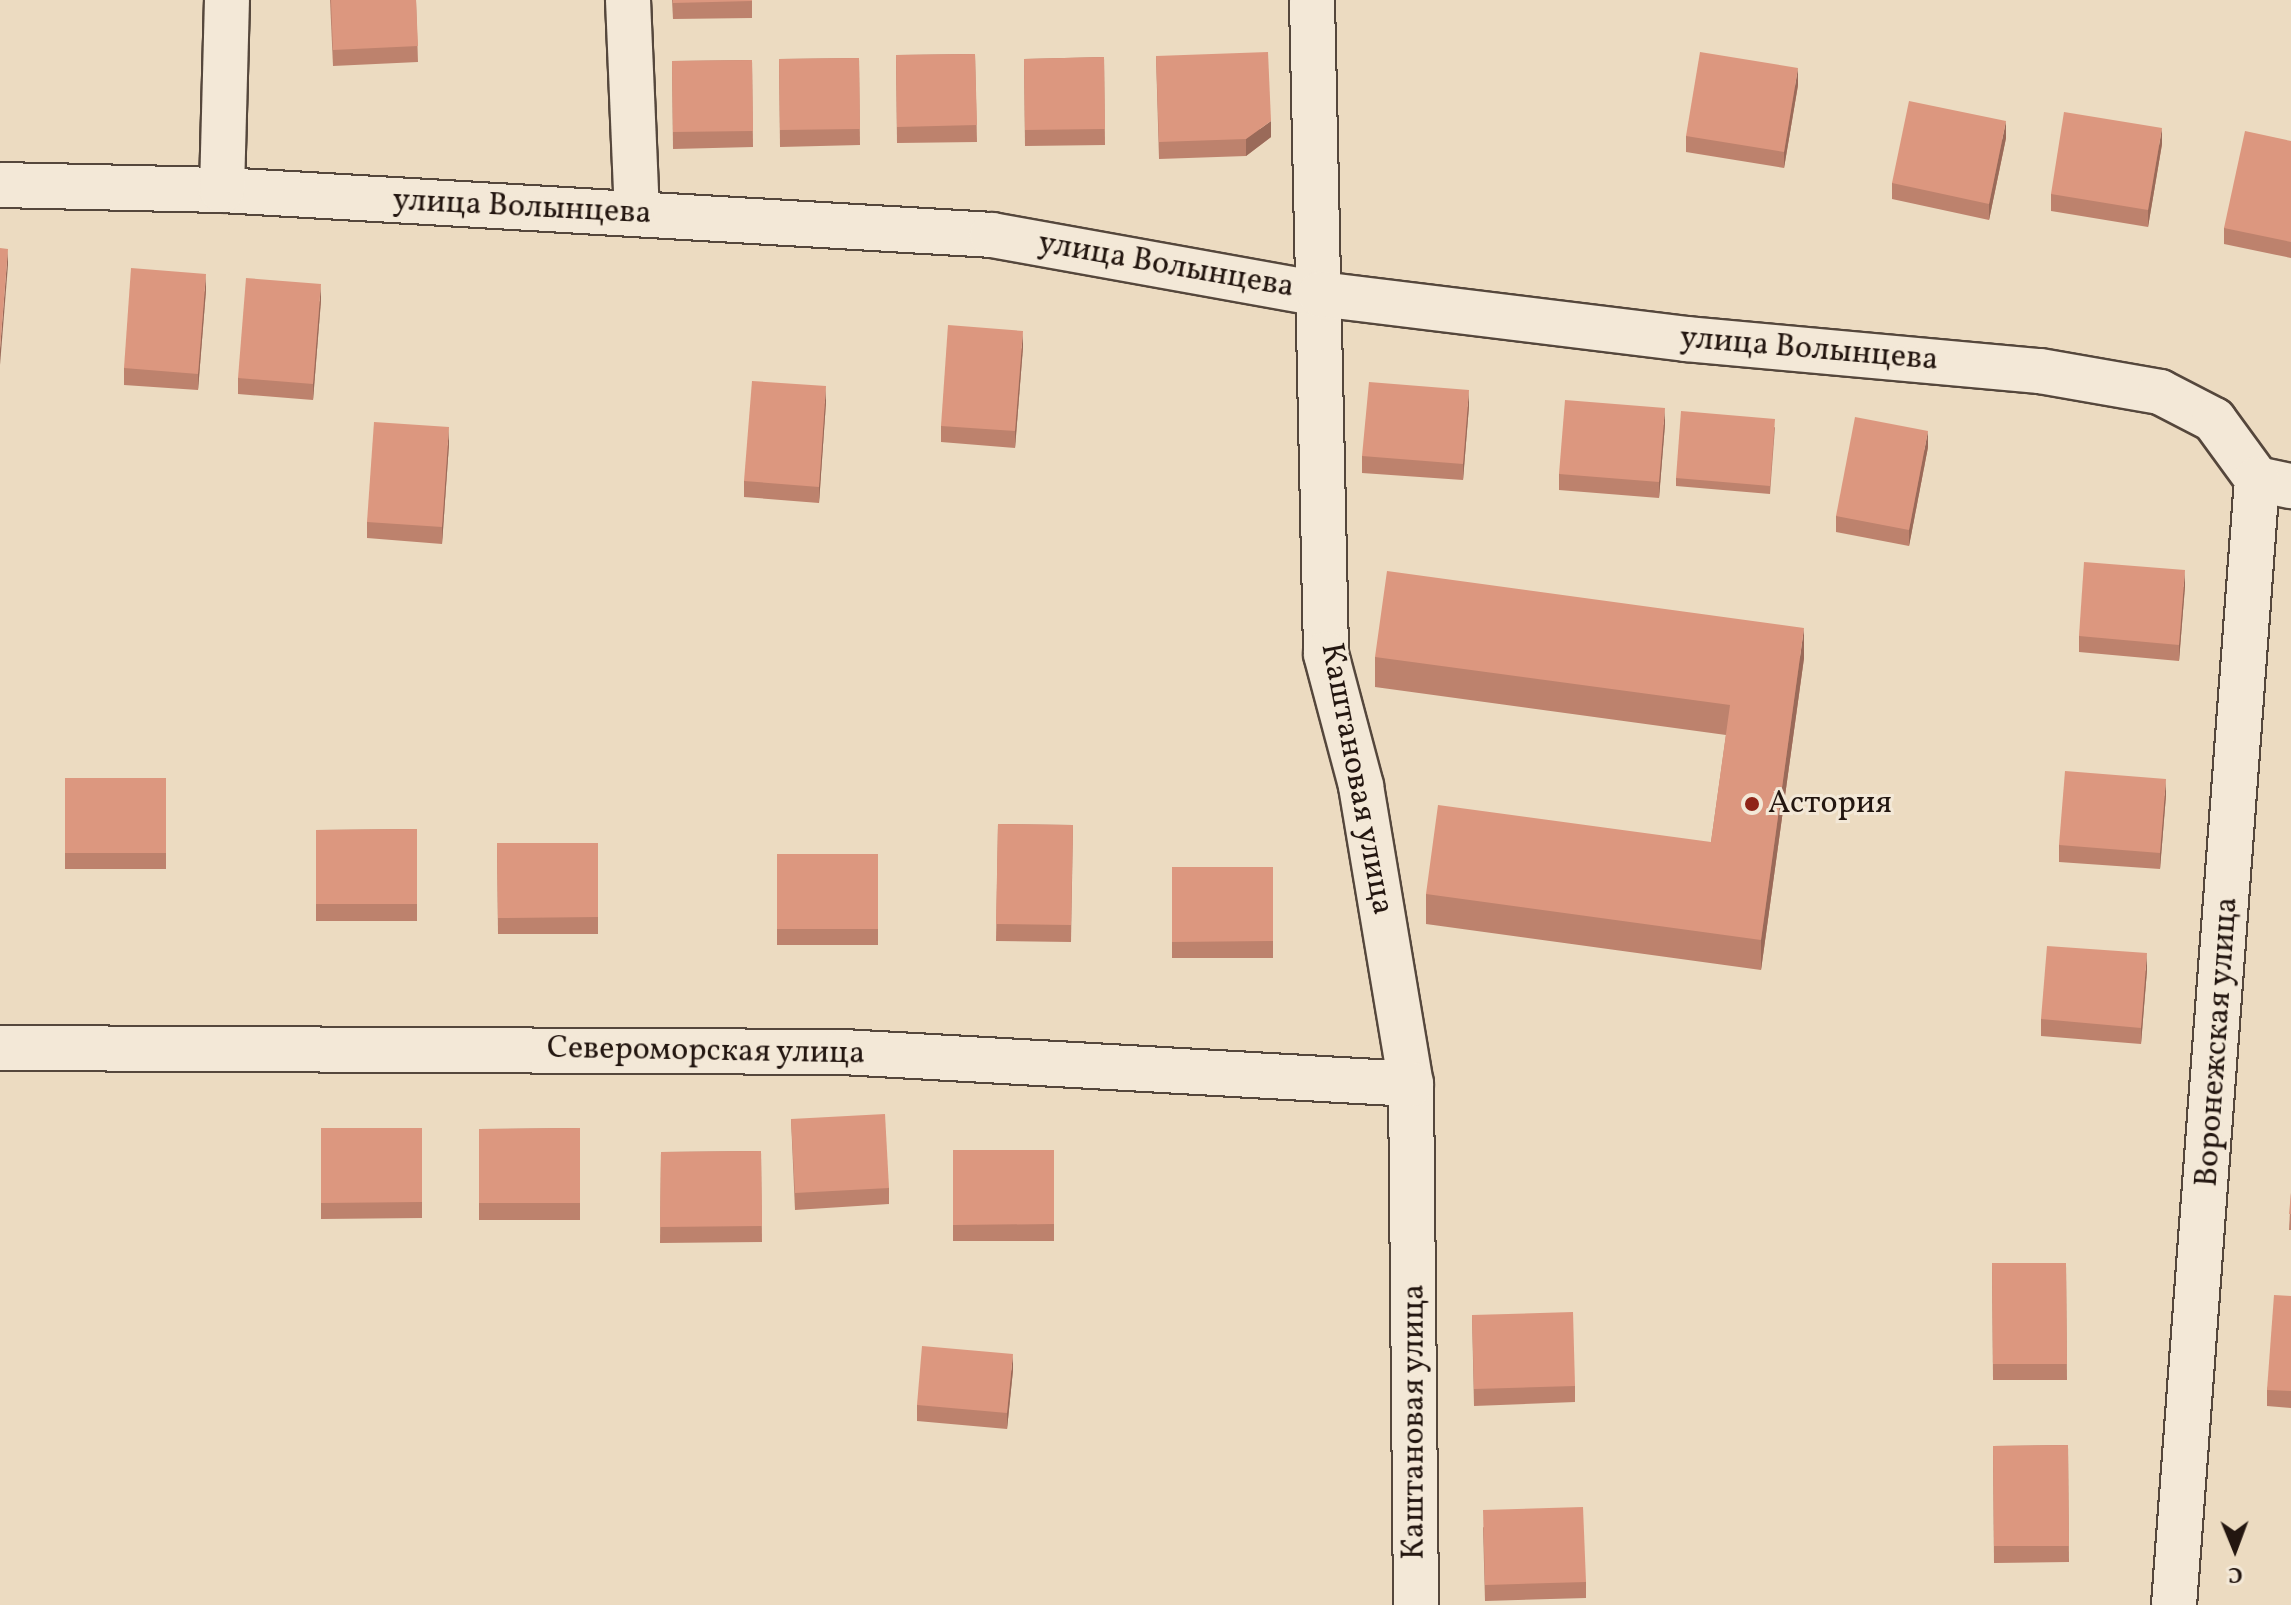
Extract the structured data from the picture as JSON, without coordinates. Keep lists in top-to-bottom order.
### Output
{
  "streets": {
    "street": [
      "улица Волынцева",
      "Каштановая улица",
      "Воронежская улица",
      "Североморская улица"
    ]
  },
  "crossings": [
    ["улица Волынцева", "Каштановая улица"],
    ["улица Волынцева", "Воронежская улица"],
    ["Каштановая улица", "Североморская улица"]
  ],
  "places": ["Астория"],
  "north": "bottom"
}
